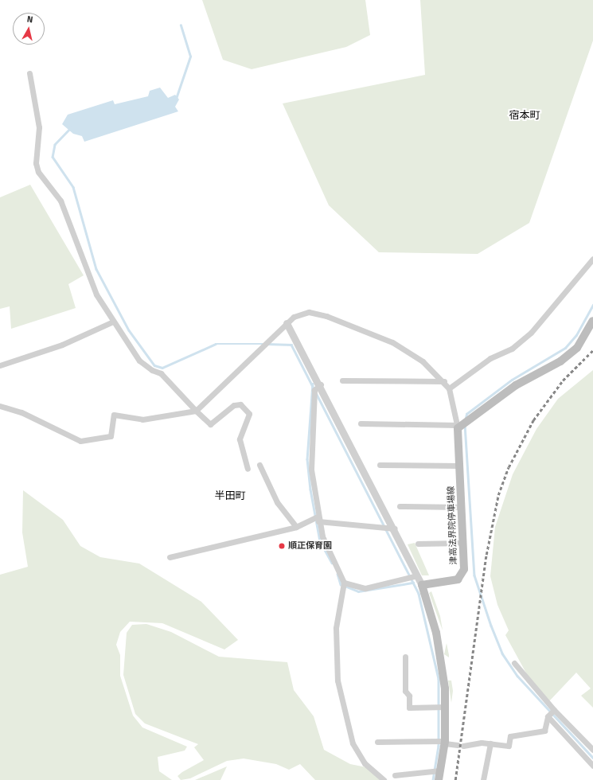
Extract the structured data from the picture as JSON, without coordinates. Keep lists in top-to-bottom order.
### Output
{
  "streets": {
    "main road": ["津高法界院停車場線"]
  },
  "districts": ["宿本町", "半田町"],
  "places": ["順正保育園"],
  "north": "top"
}
